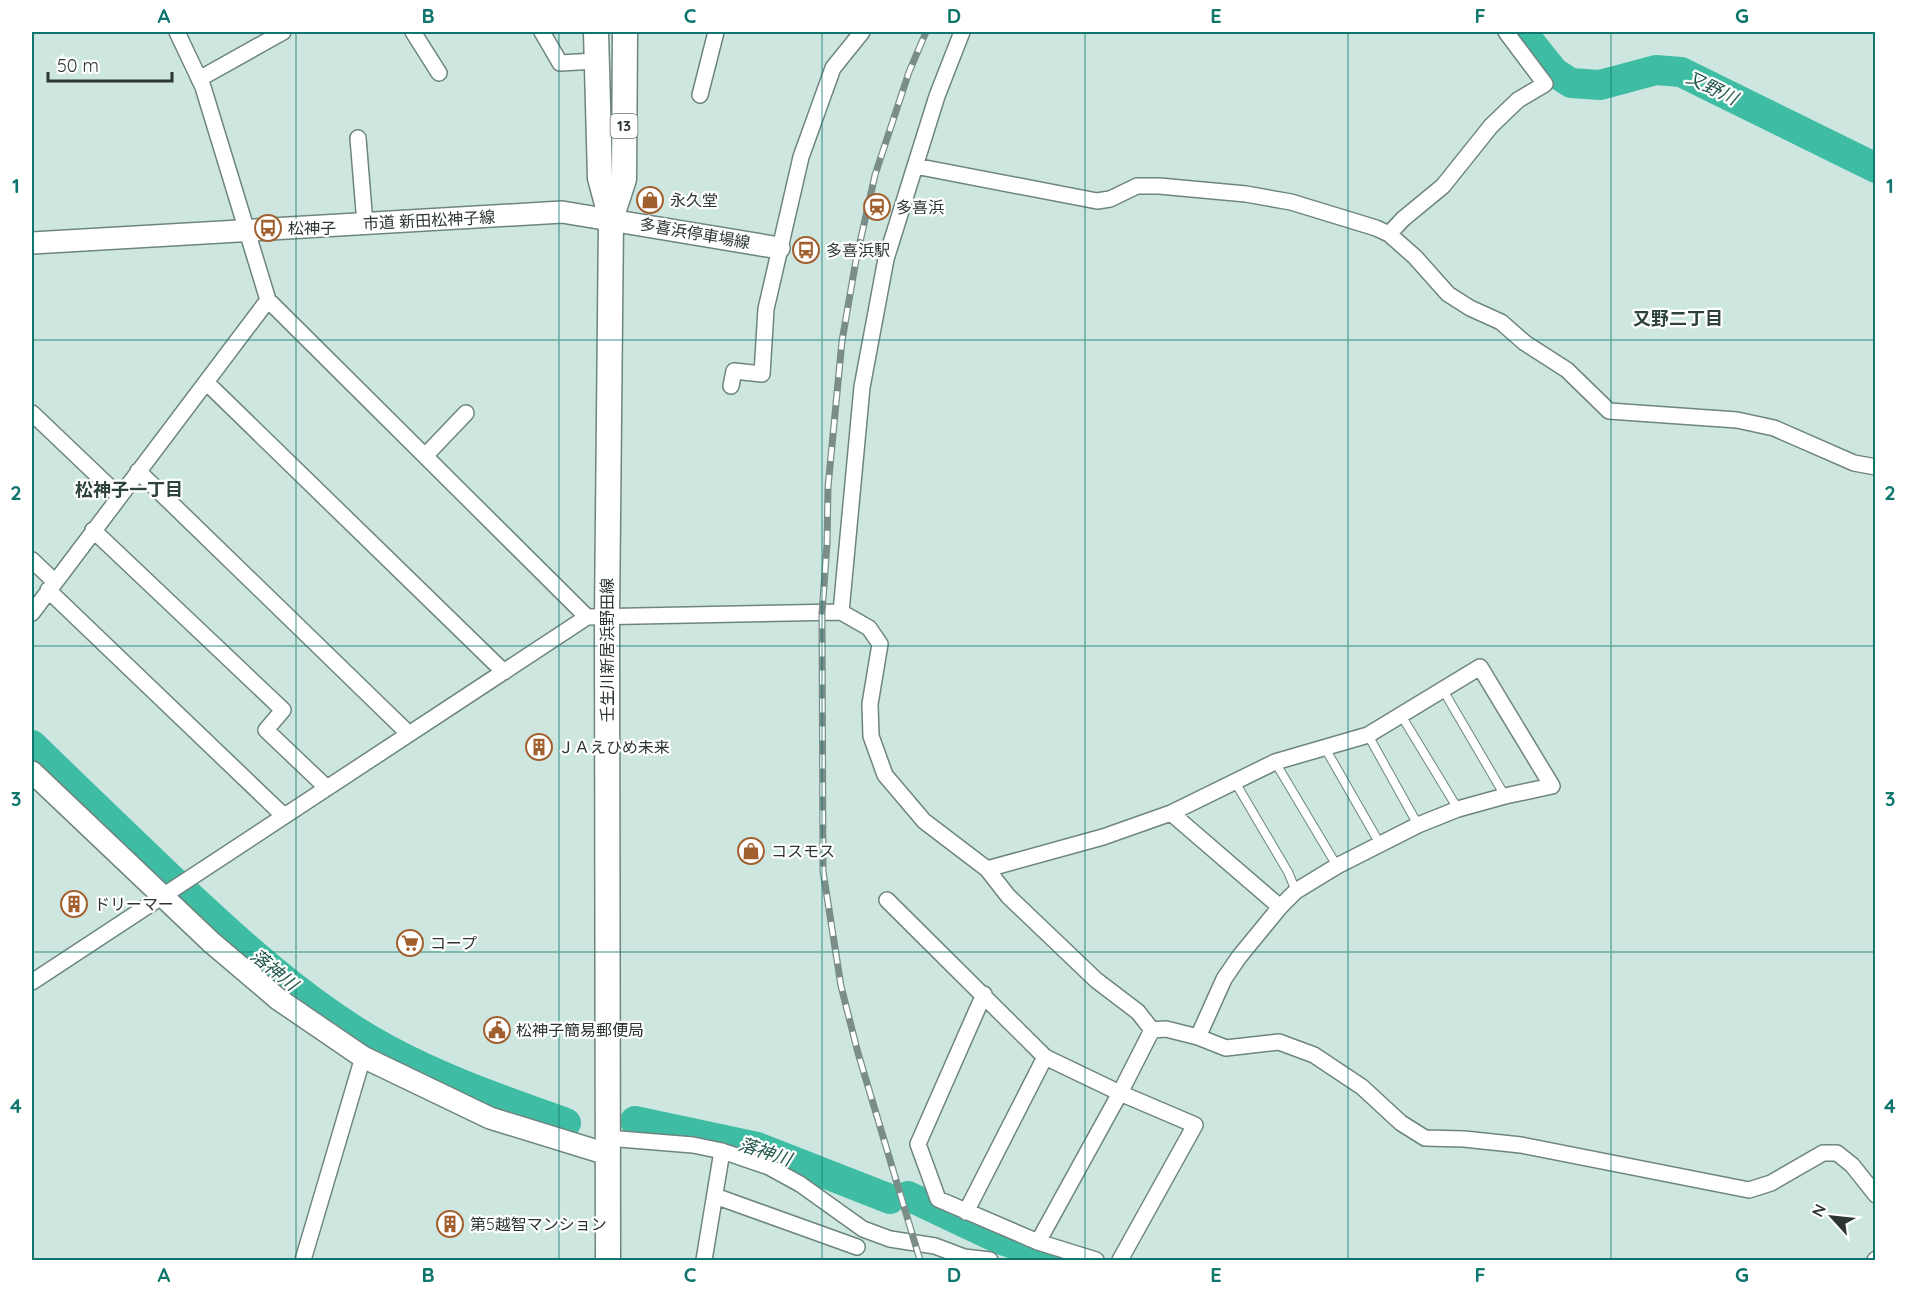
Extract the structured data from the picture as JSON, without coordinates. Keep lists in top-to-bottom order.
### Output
{
  "streets": {
    "main road": ["13", "壬生川新居浜野田線"],
    "street": ["市道 新田松神子線", "多喜浜停車場線"]
  },
  "crossings": [
    ["市道 新田松神子線", "多喜浜停車場線"],
    ["市道 新田松神子線", "壬生川新居浜野田線"],
    ["多喜浜停車場線", "壬生川新居浜野田線"]
  ],
  "districts": ["又野二丁目", "松神子一丁目"],
  "water": ["又野川", "落神川"],
  "places": {
    "shop": ["永久堂", "コスモス"],
    "station": ["多喜浜"],
    "bus stop": ["松神子", "多喜浜駅"],
    "building": ["ＪＡえひめ未来", "ドリーマー", "第5越智マンション"],
    "supermarket": ["コープ"],
    "public building": ["松神子簡易郵便局"]
  },
  "scale_bar": "50 m",
  "north": "top left",
  "grid": {
    "columns": [
      "A",
      "B",
      "C",
      "D",
      "E",
      "F",
      "G"
    ],
    "rows": [
      "1",
      "2",
      "3",
      "4"
    ]
  }
}
